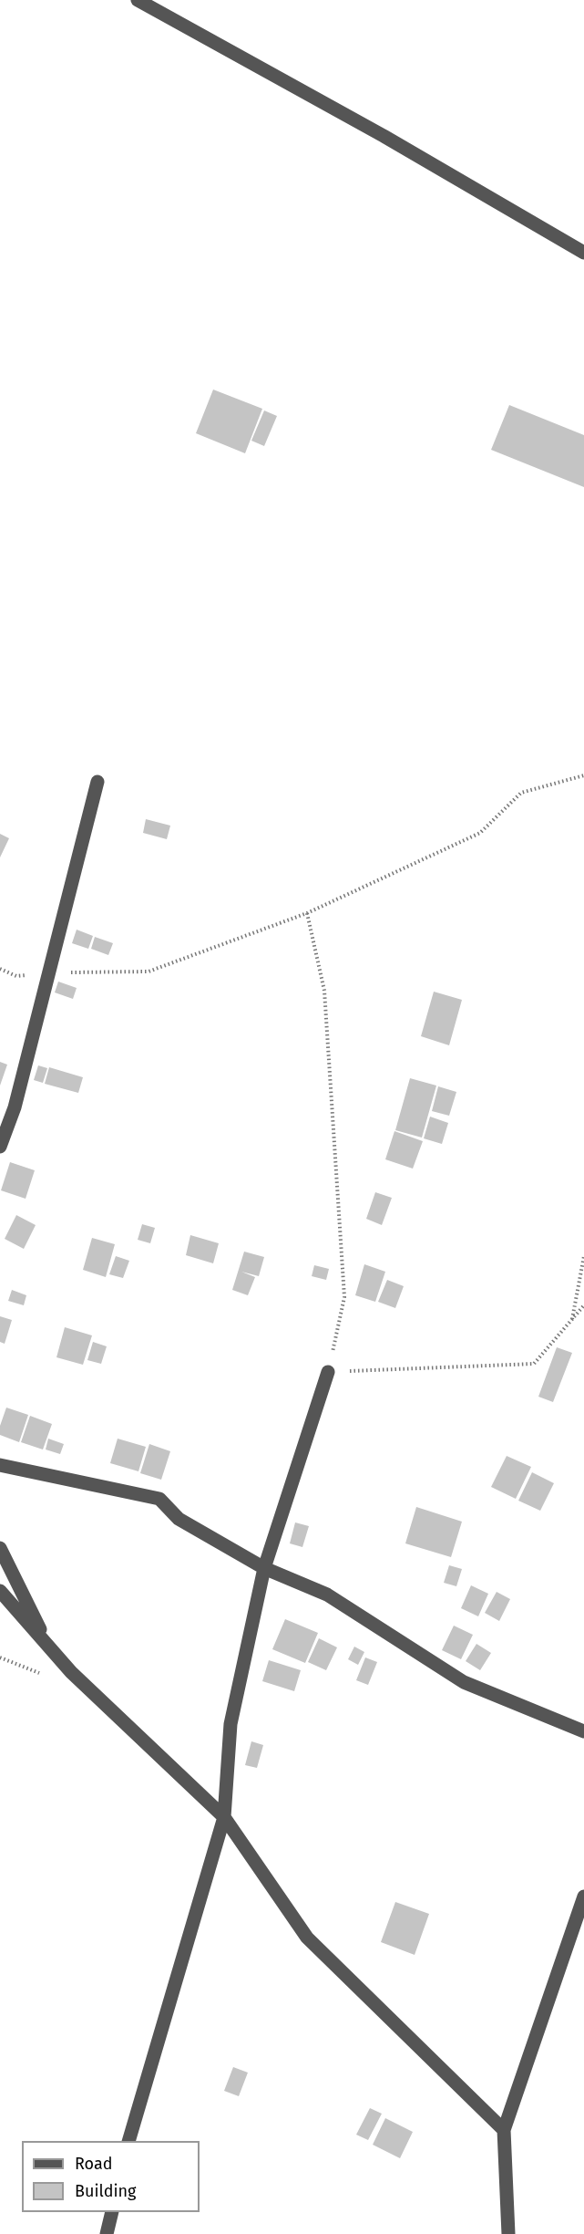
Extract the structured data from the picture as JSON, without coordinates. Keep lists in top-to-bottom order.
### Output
{
  "legend": ["Road", "Building"]
}
